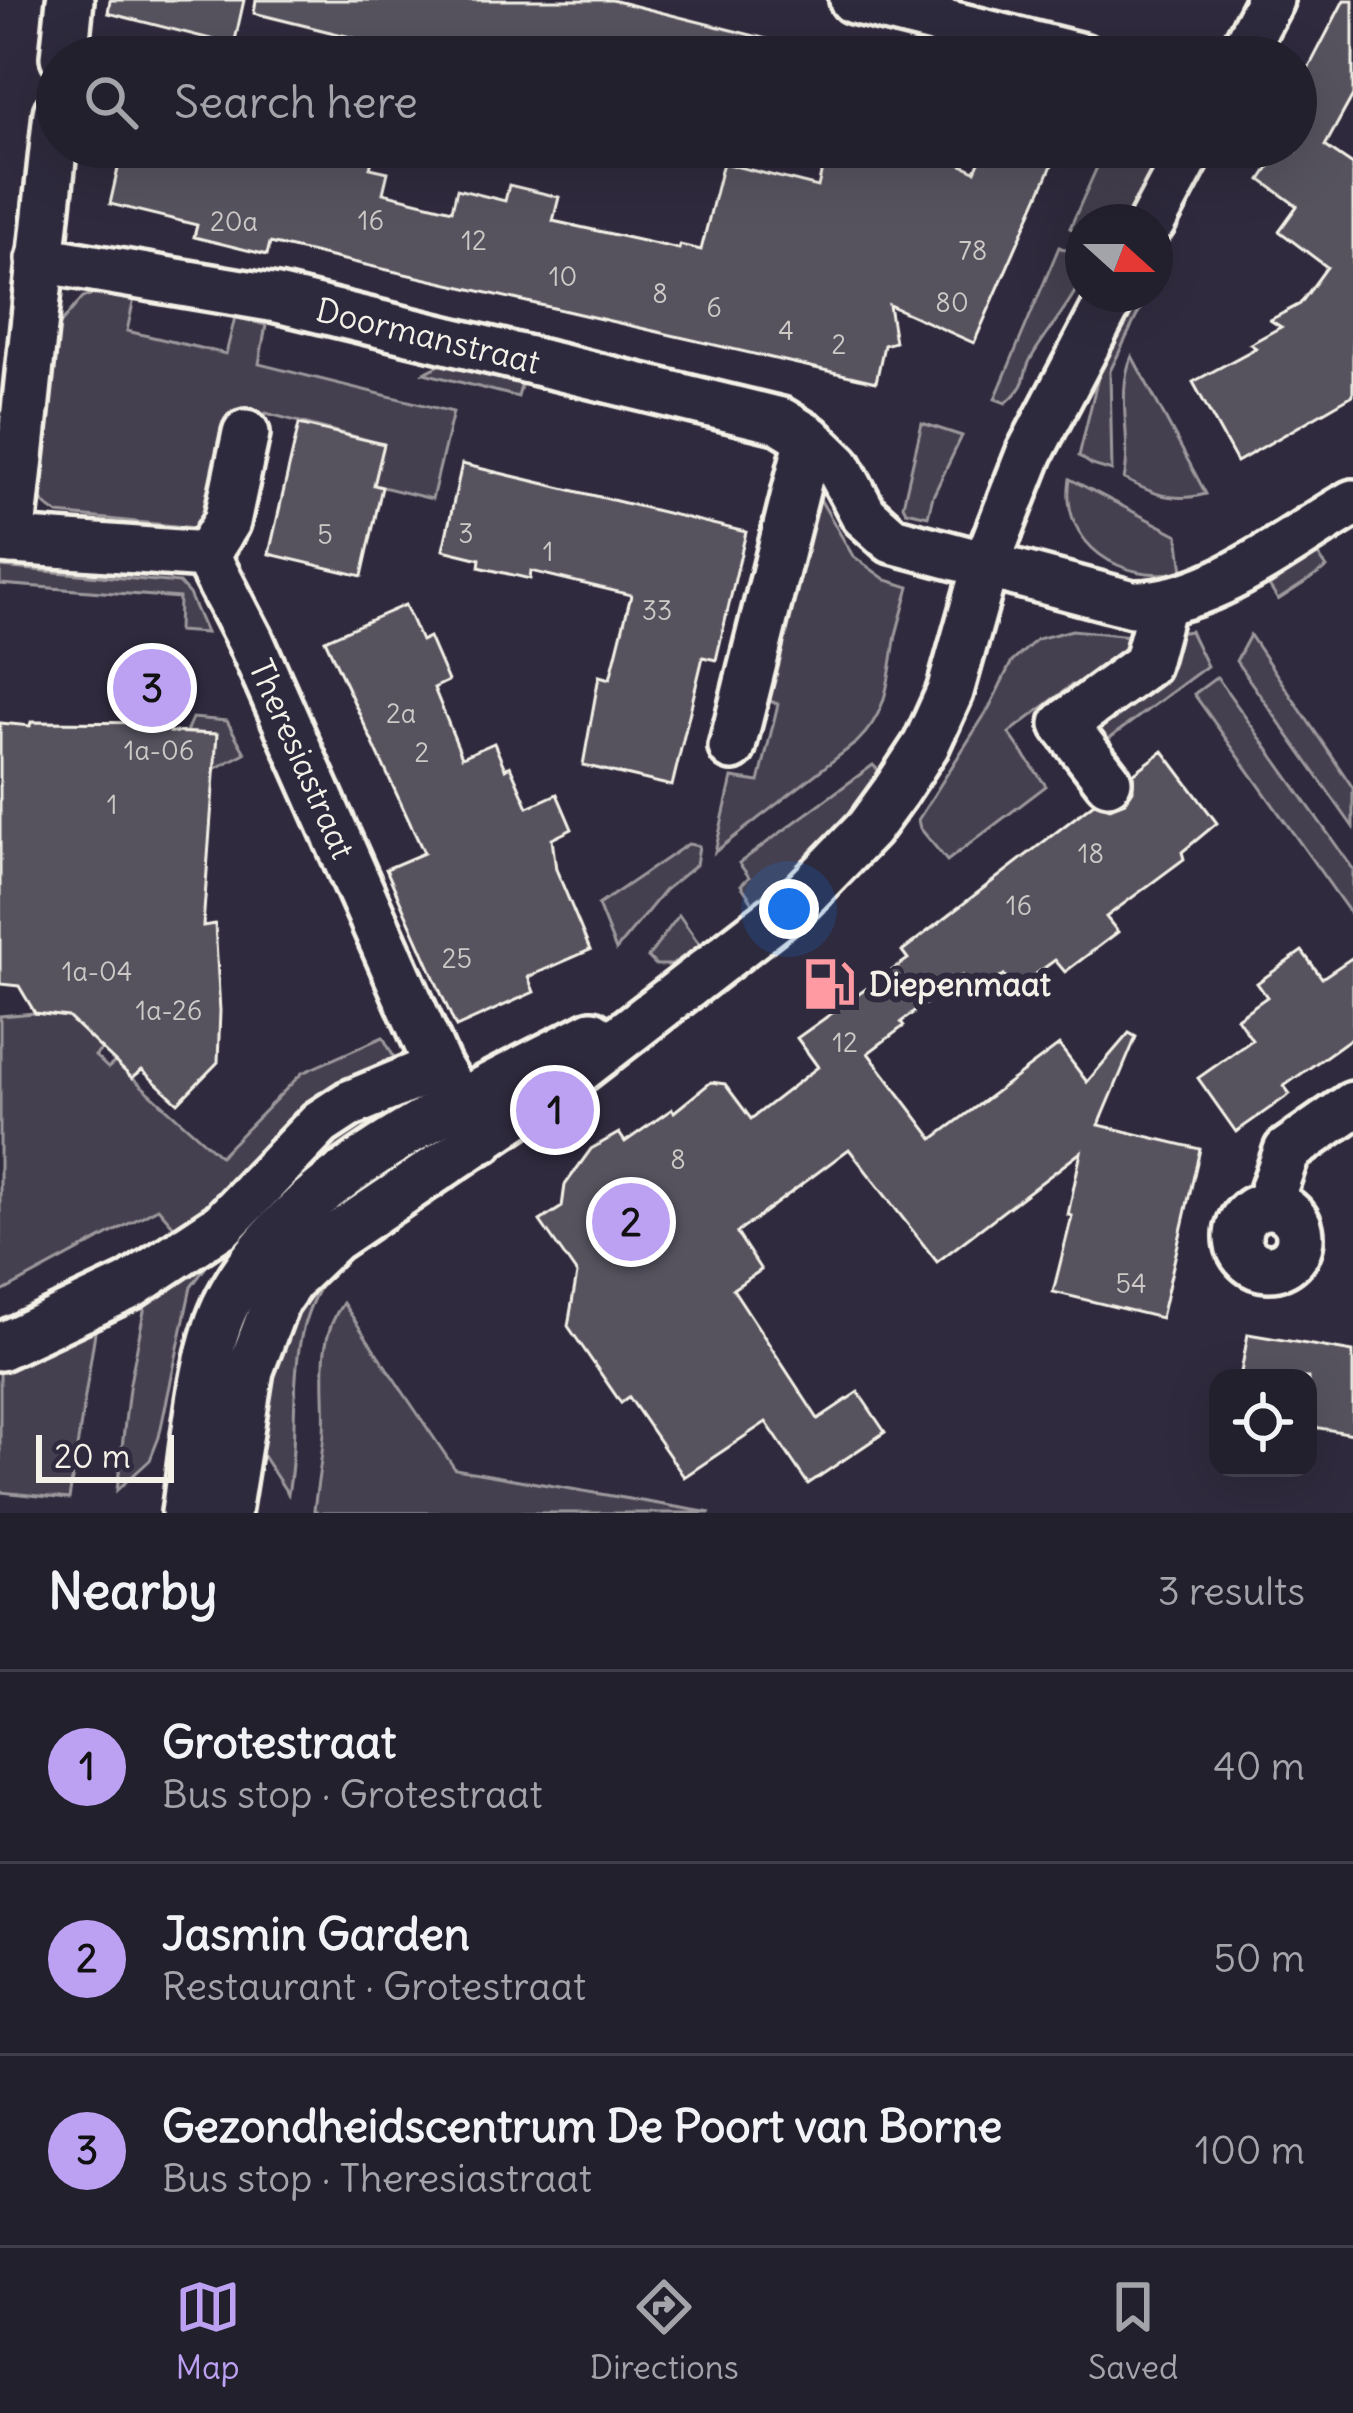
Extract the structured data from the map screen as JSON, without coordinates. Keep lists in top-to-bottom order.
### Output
{
  "streets": {
    "street": ["Doormanstraat", "Theresiastraat"]
  },
  "places": {
    "fuel station": ["Diepenmaat"]
  },
  "house_numbers": [
    "16",
    "20a",
    "12",
    "78",
    "10",
    "8",
    "80",
    "6",
    "4",
    "2",
    "3",
    "5",
    "1",
    "33",
    "2a",
    "1a-06",
    "2",
    "1",
    "18",
    "16",
    "25",
    "1a-04",
    "1a-26",
    "12",
    "8",
    "54"
  ],
  "scale_bar": "20 m",
  "north": "right",
  "page": {
    "search": "Search here",
    "pins": ["3", "1", "2"],
    "scale": "20 m",
    "heading": ["Nearby", "3 results"],
    "list": [
      {
        "mark": "1",
        "name": "Grotestraat",
        "note": "Bus stop · Grotestraat",
        "value": "40 m"
      },
      {
        "mark": "2",
        "name": "Jasmin Garden",
        "note": "Restaurant · Grotestraat",
        "value": "50 m"
      },
      {
        "mark": "3",
        "name": "Gezondheidscentrum De Poort van Borne",
        "note": "Bus stop · Theresiastraat",
        "value": "100 m"
      }
    ],
    "nav": ["Map", "Directions", "Saved"]
  }
}
